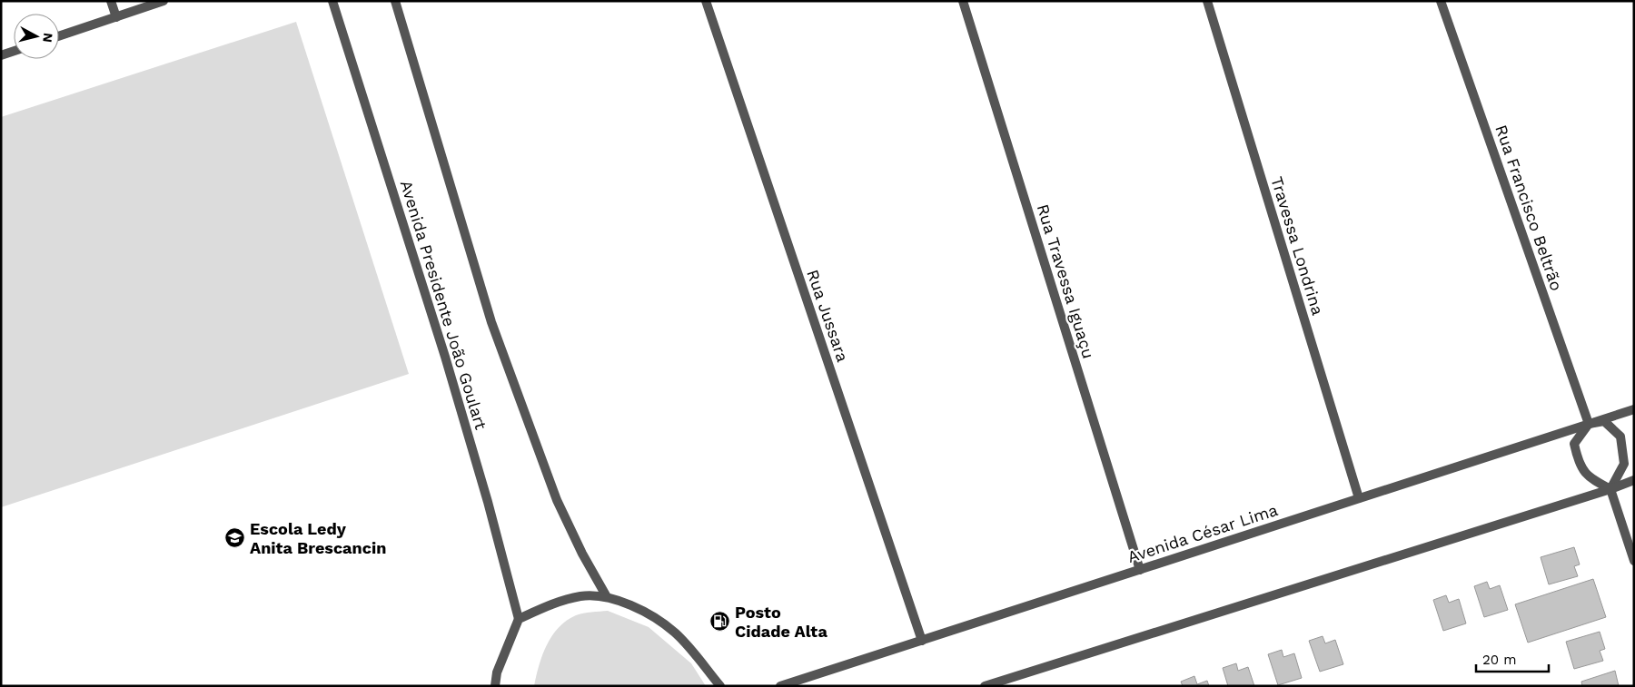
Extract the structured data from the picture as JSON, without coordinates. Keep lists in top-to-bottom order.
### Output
{
  "streets": {
    "street": [
      "Rua Francisco Beltrão",
      "Travessa Londrina",
      "Rua Travessa Iguaçu",
      "Avenida Presidente João Goulart",
      "Rua Jussara",
      "Avenida César Lima"
    ]
  },
  "crossings": [
    ["Rua Francisco Beltrão", "Avenida César Lima"],
    ["Travessa Londrina", "Avenida César Lima"],
    ["Rua Travessa Iguaçu", "Avenida César Lima"],
    ["Rua Jussara", "Avenida César Lima"]
  ],
  "places": {
    "school or university": ["Escola Ledy Anita Brescancin"],
    "fuel station": ["Posto Cidade Alta"]
  },
  "scale_bar": "20 m",
  "north": "right"
}
